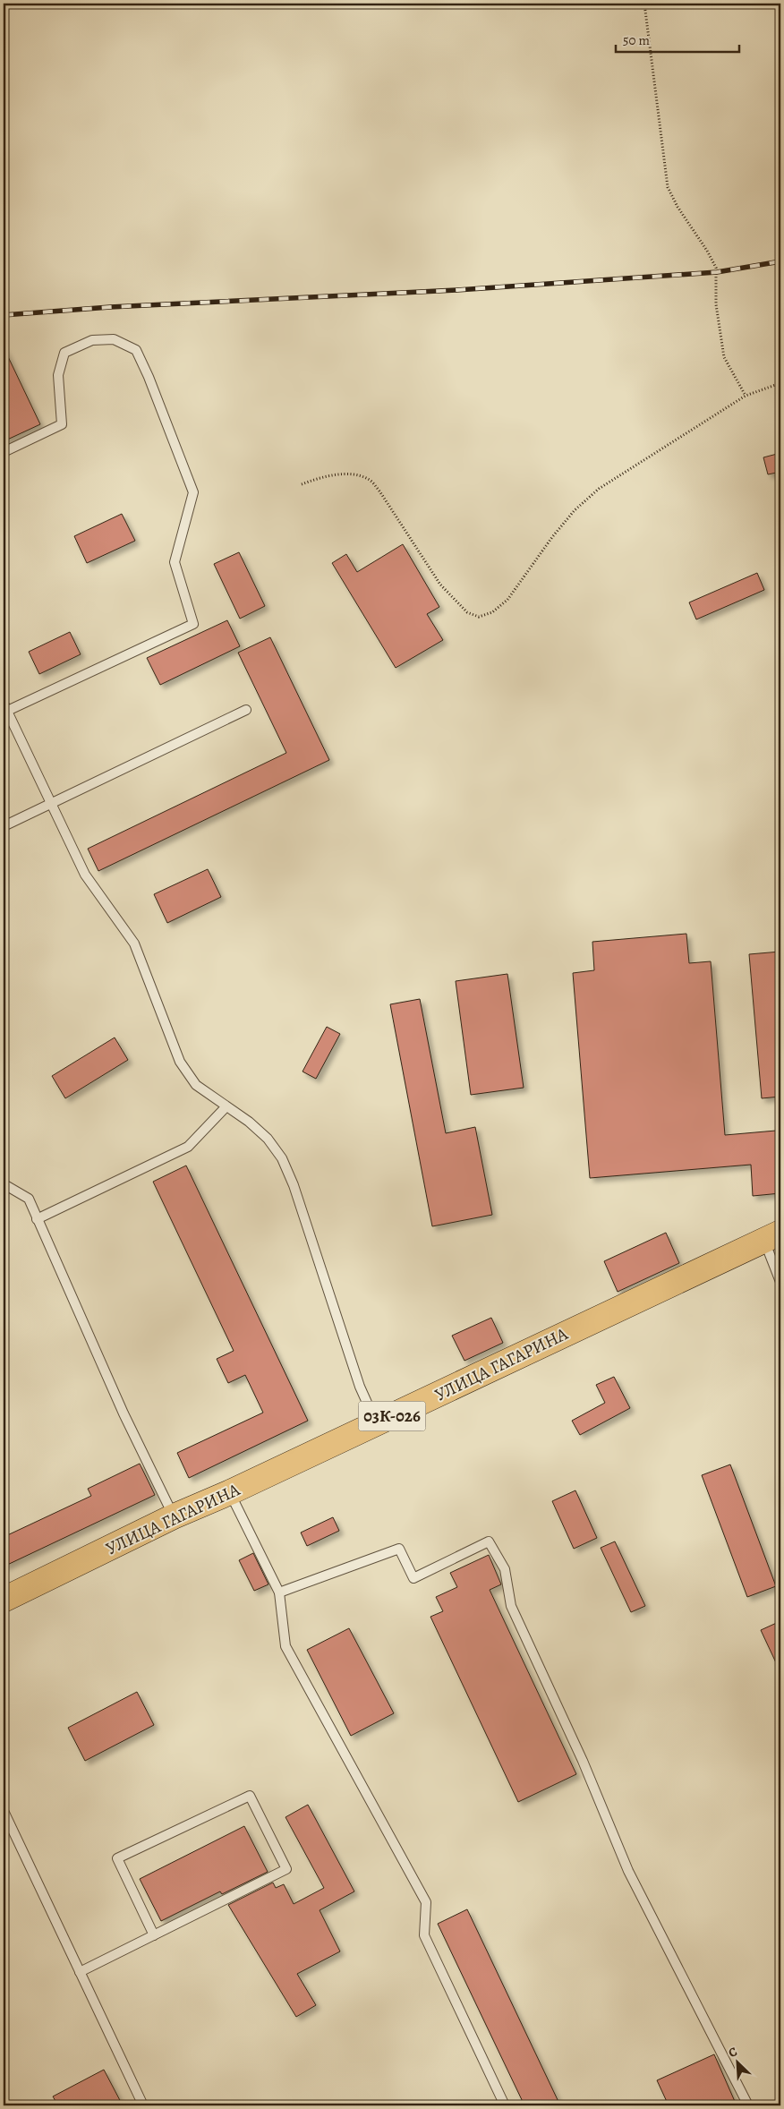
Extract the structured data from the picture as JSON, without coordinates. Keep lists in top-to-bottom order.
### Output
{
  "streets": {
    "main road": ["УЛИЦА ГАГАРИНА", "03К-026"]
  },
  "scale_bar": "50 m",
  "north": "top left"
}
